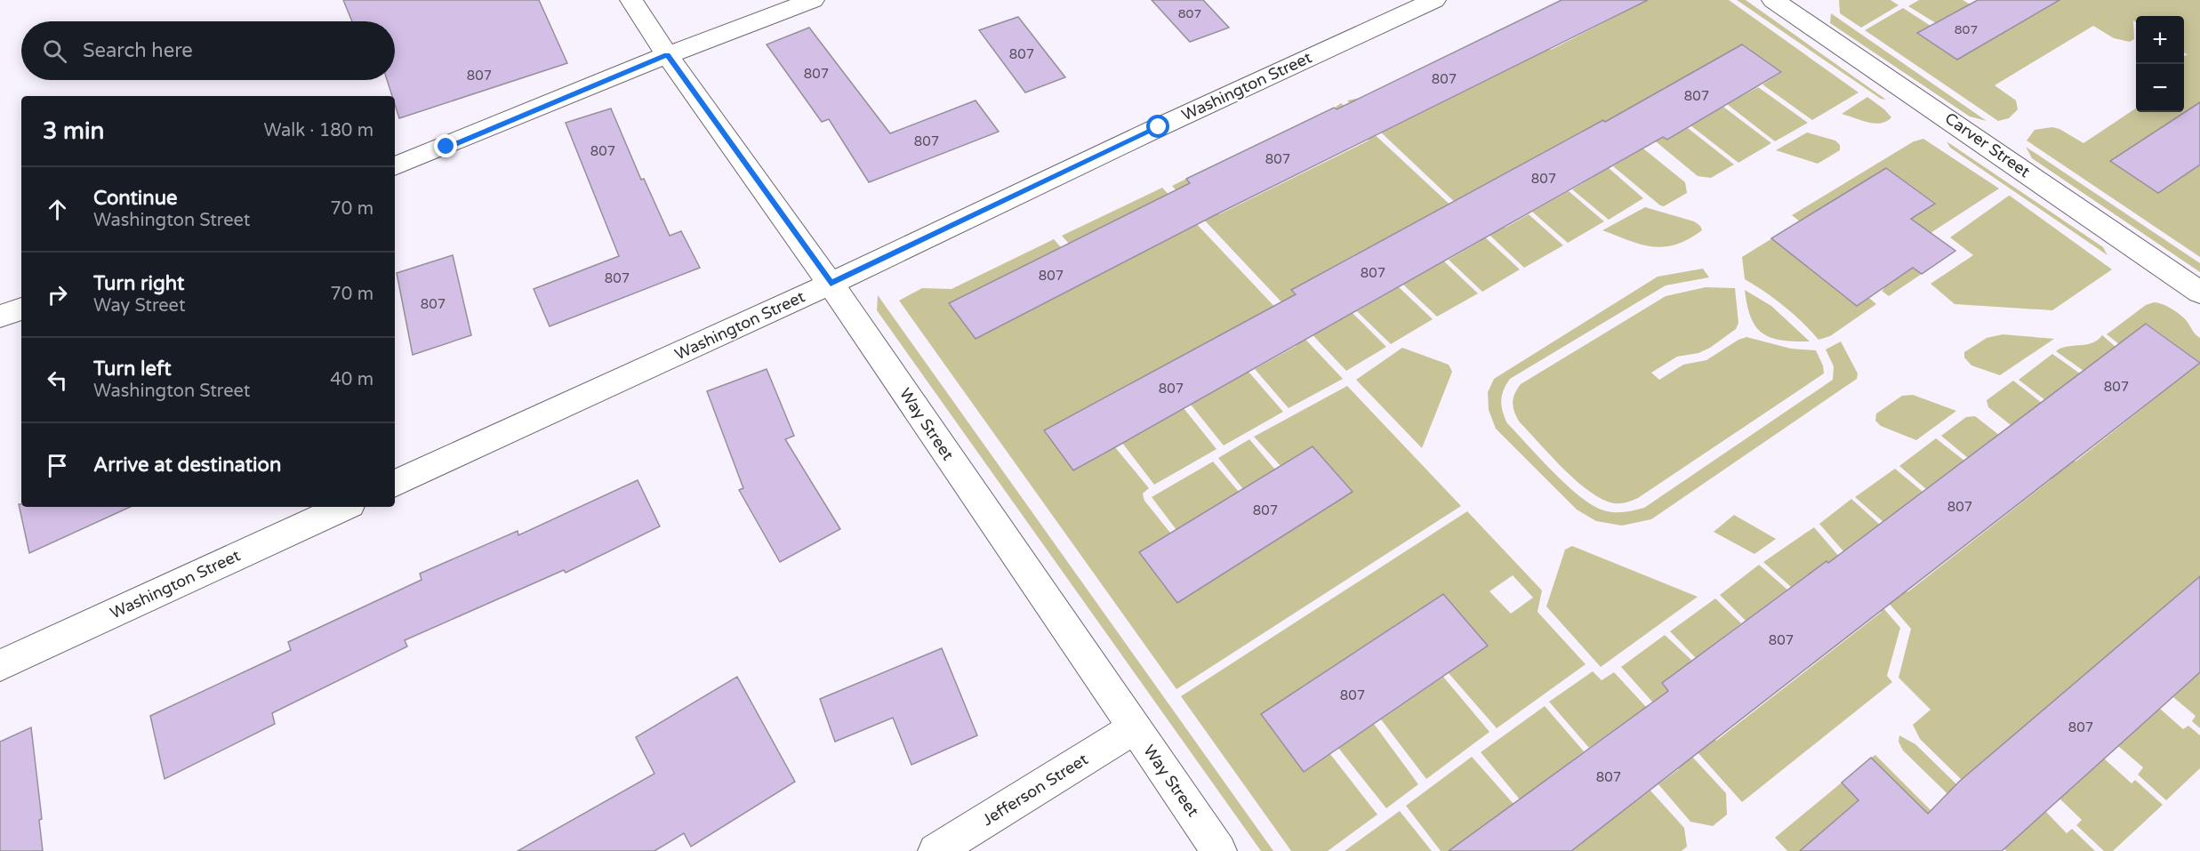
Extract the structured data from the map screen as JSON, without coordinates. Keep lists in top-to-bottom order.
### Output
{
  "streets": {
    "street": [
      "Washington Street",
      "Carver Street",
      "Way Street",
      "Jefferson Street"
    ]
  },
  "crossings": [
    ["Washington Street", "Way Street"],
    ["Way Street", "Jefferson Street"]
  ],
  "house_numbers": [
    "807",
    "807",
    "807",
    "807",
    "807",
    "807",
    "807",
    "807",
    "807",
    "807",
    "807",
    "807",
    "807",
    "807",
    "807",
    "807",
    "807",
    "807",
    "807",
    "807",
    "807",
    "807",
    "807"
  ],
  "page": {
    "map_buttons": ["+", "−"],
    "search": "Search here",
    "heading": ["3 min", "Walk · 180 m"],
    "list": [
      ["Continue", "Washington Street", "70 m"],
      ["Turn right", "Way Street", "70 m"],
      ["Turn left", "Washington Street", "40 m"],
      "Arrive at destination"
    ]
  }
}
